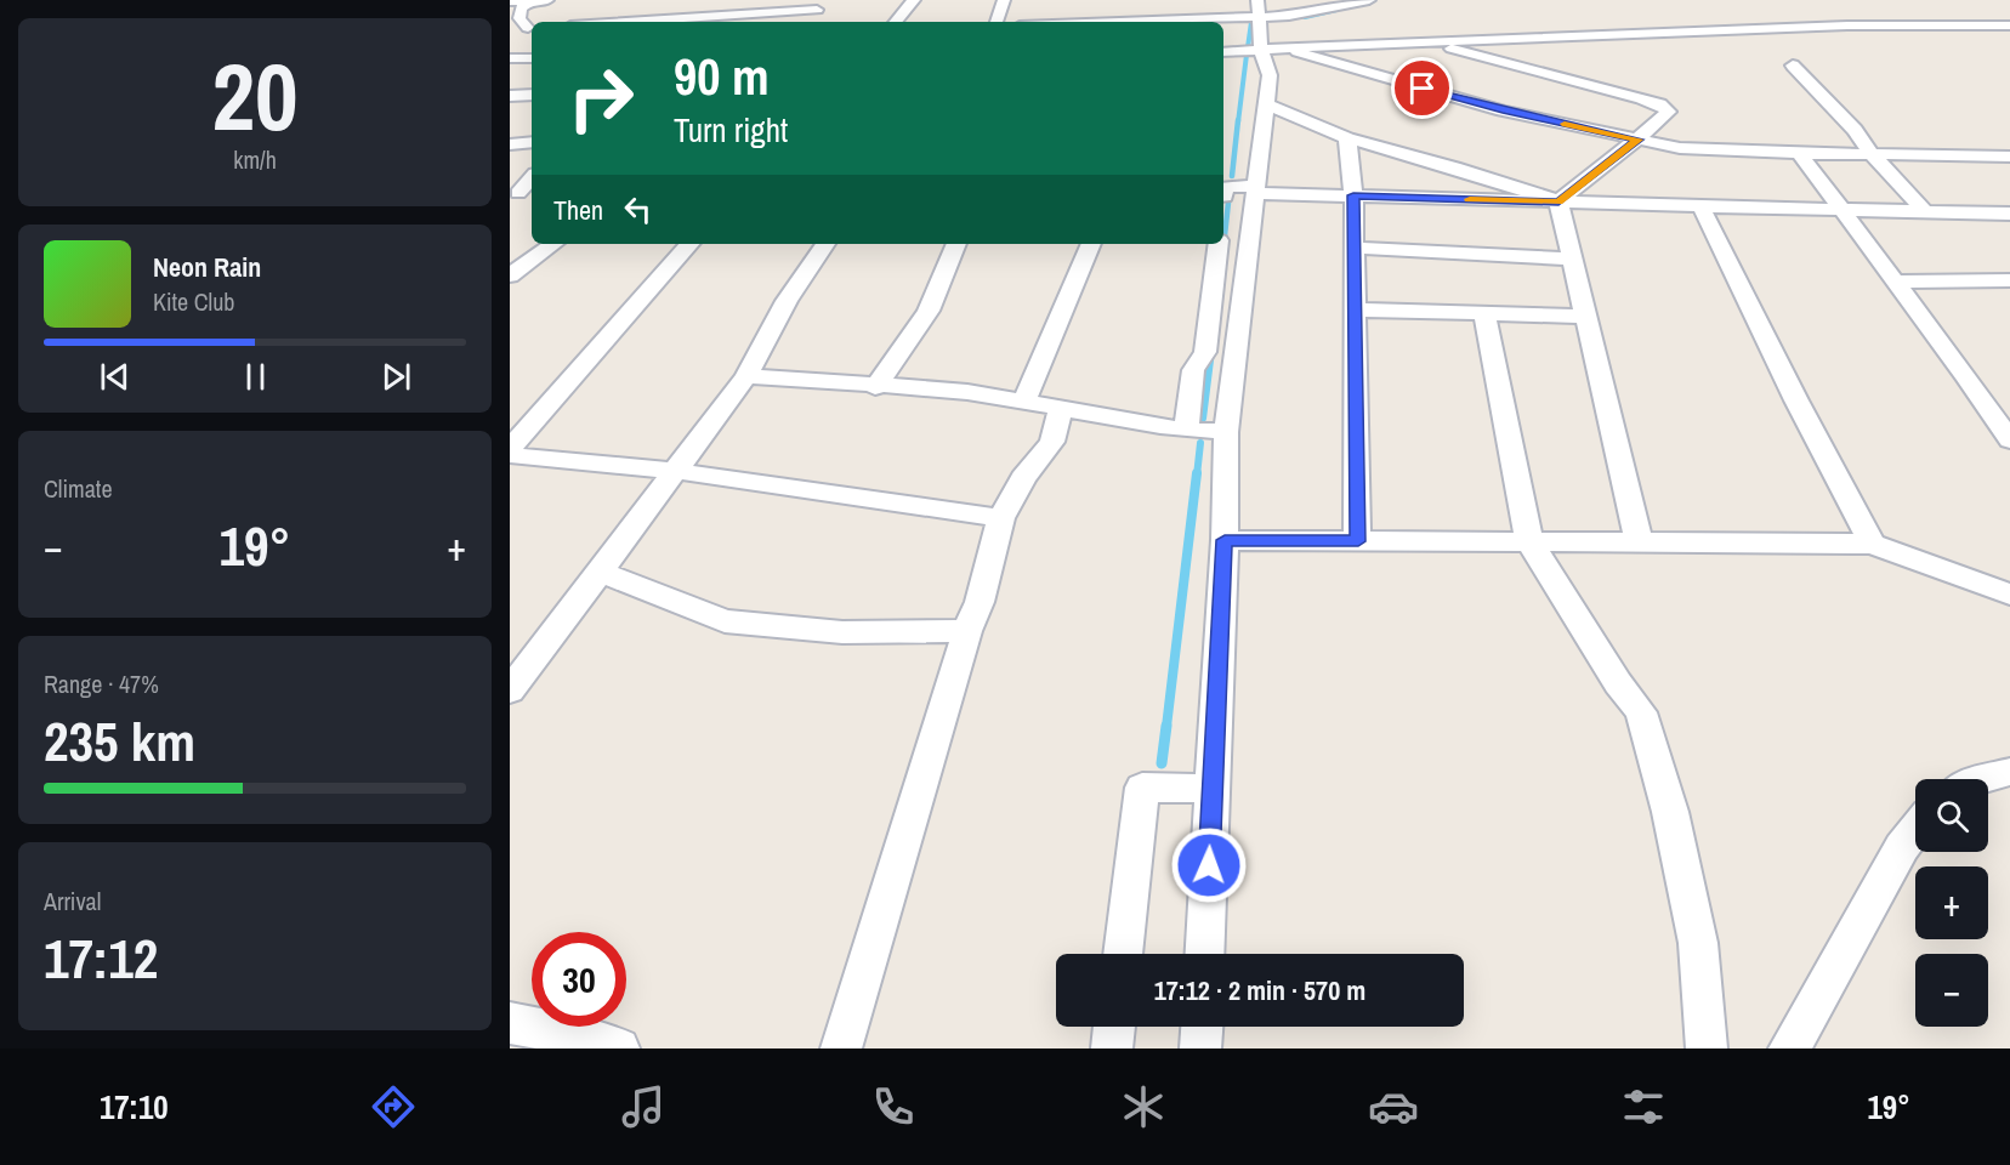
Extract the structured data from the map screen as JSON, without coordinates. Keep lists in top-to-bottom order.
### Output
{
  "page": {
    "tile": [
      ["20", "km/h"],
      "Climate",
      ["Range · 47%", "235 km"],
      ["Arrival", "17:12"]
    ],
    "turn": ["90 m", "Turn right"],
    "then": "Then",
    "song": ["Neon Rain", "Kite Club"],
    "heat": ["−", "19°", "+"],
    "map_buttons": ["+", "−"],
    "limit": "30",
    "trip": "17:12 · 2 min · 570 m",
    "tabs": ["17:10", "19°"]
  }
}
